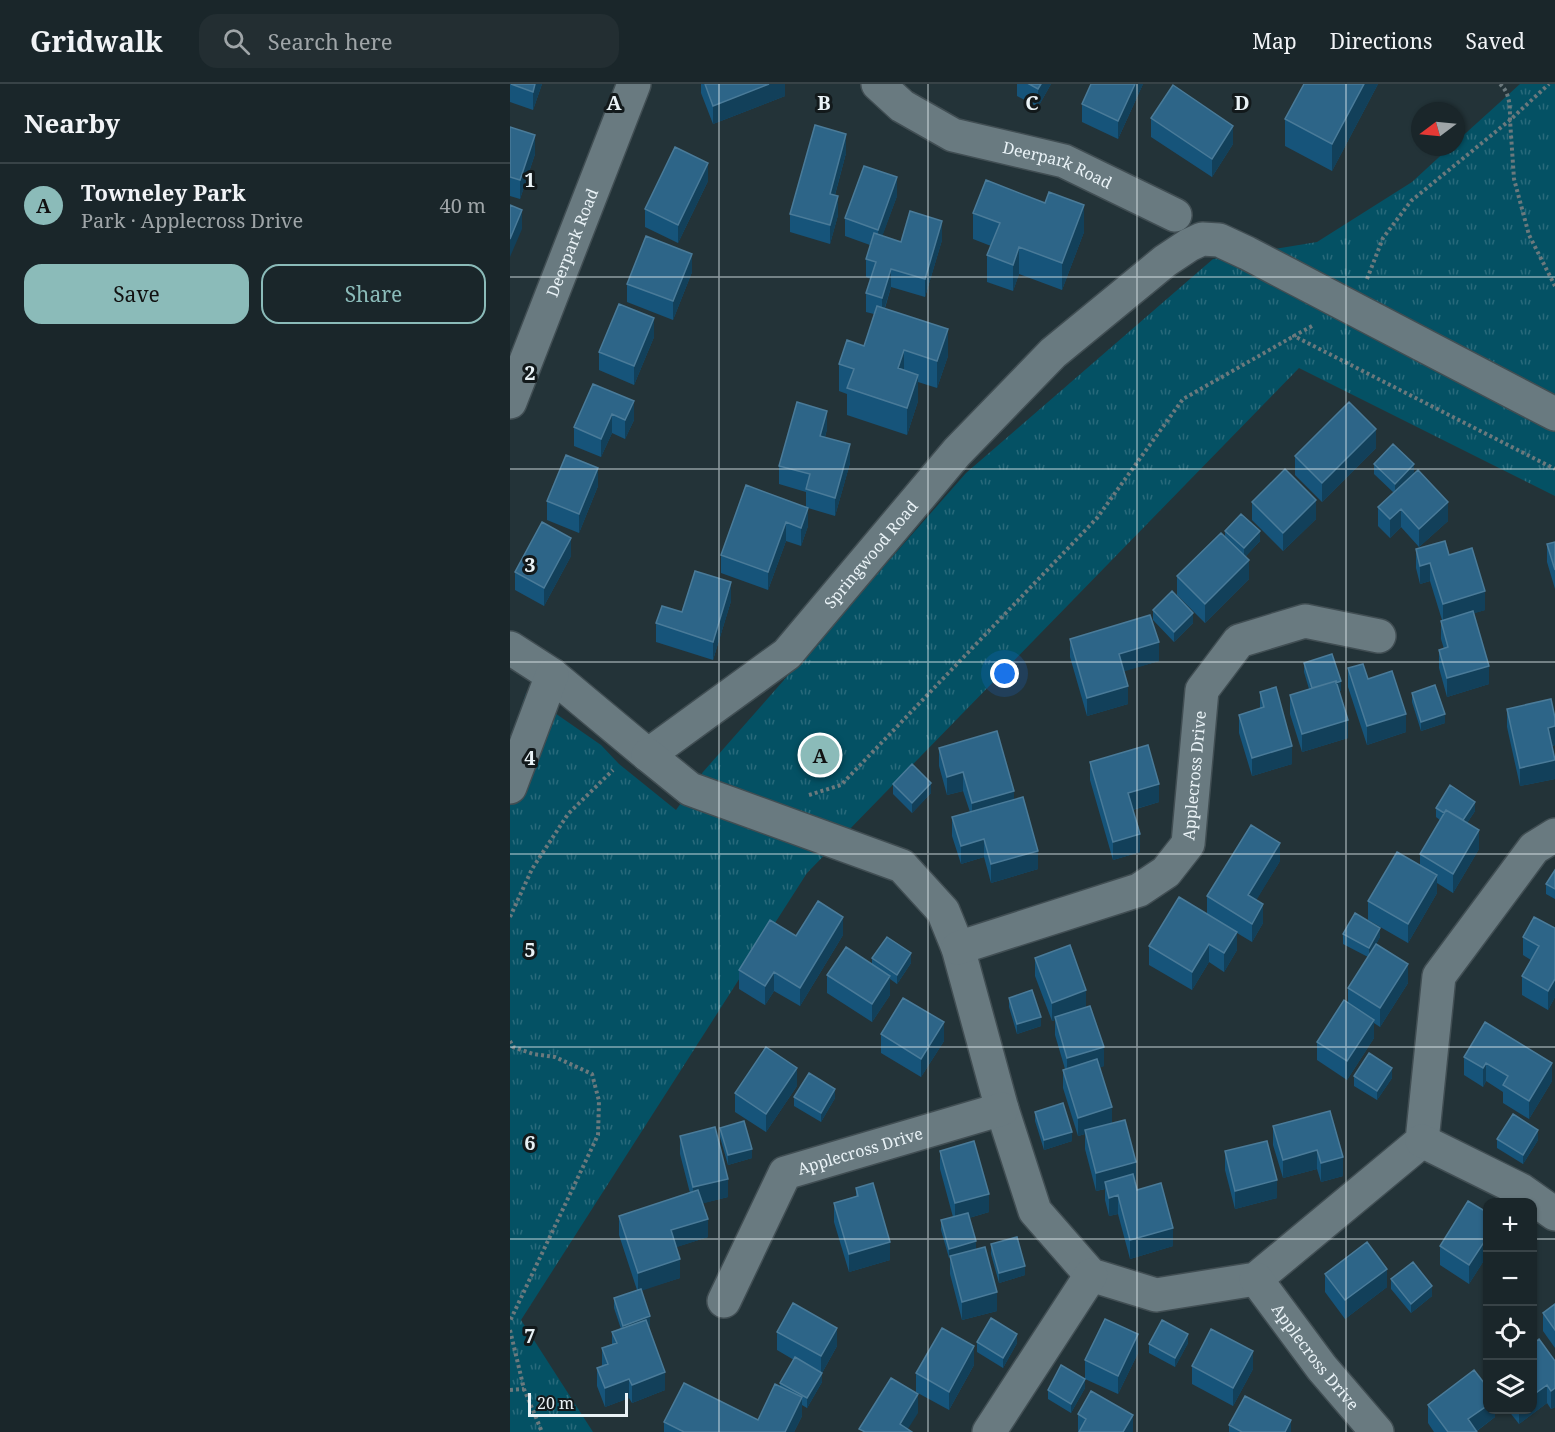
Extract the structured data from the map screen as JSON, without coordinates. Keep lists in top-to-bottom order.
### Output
{
  "streets": {
    "street": ["Deerpark Road", "Springwood Road", "Applecross Drive"]
  },
  "scale_bar": "20 m",
  "north": "left",
  "page": {
    "header": "Gridwalk",
    "search": "Search here",
    "nav": ["Map", "Directions", "Saved"],
    "heading": "Nearby",
    "list": [
      {
        "mark": "A",
        "name": "Towneley Park",
        "note": "Park · Applecross Drive",
        "value": "40 m"
      }
    ],
    "buttons": ["Save", "Share"],
    "pins": "A",
    "map_buttons": ["+", "−"],
    "scale": "20 m"
  },
  "grid": {
    "columns": [
      "A",
      "B",
      "C",
      "D"
    ],
    "rows": [
      "1",
      "2",
      "3",
      "4",
      "5",
      "6",
      "7"
    ]
  }
}
